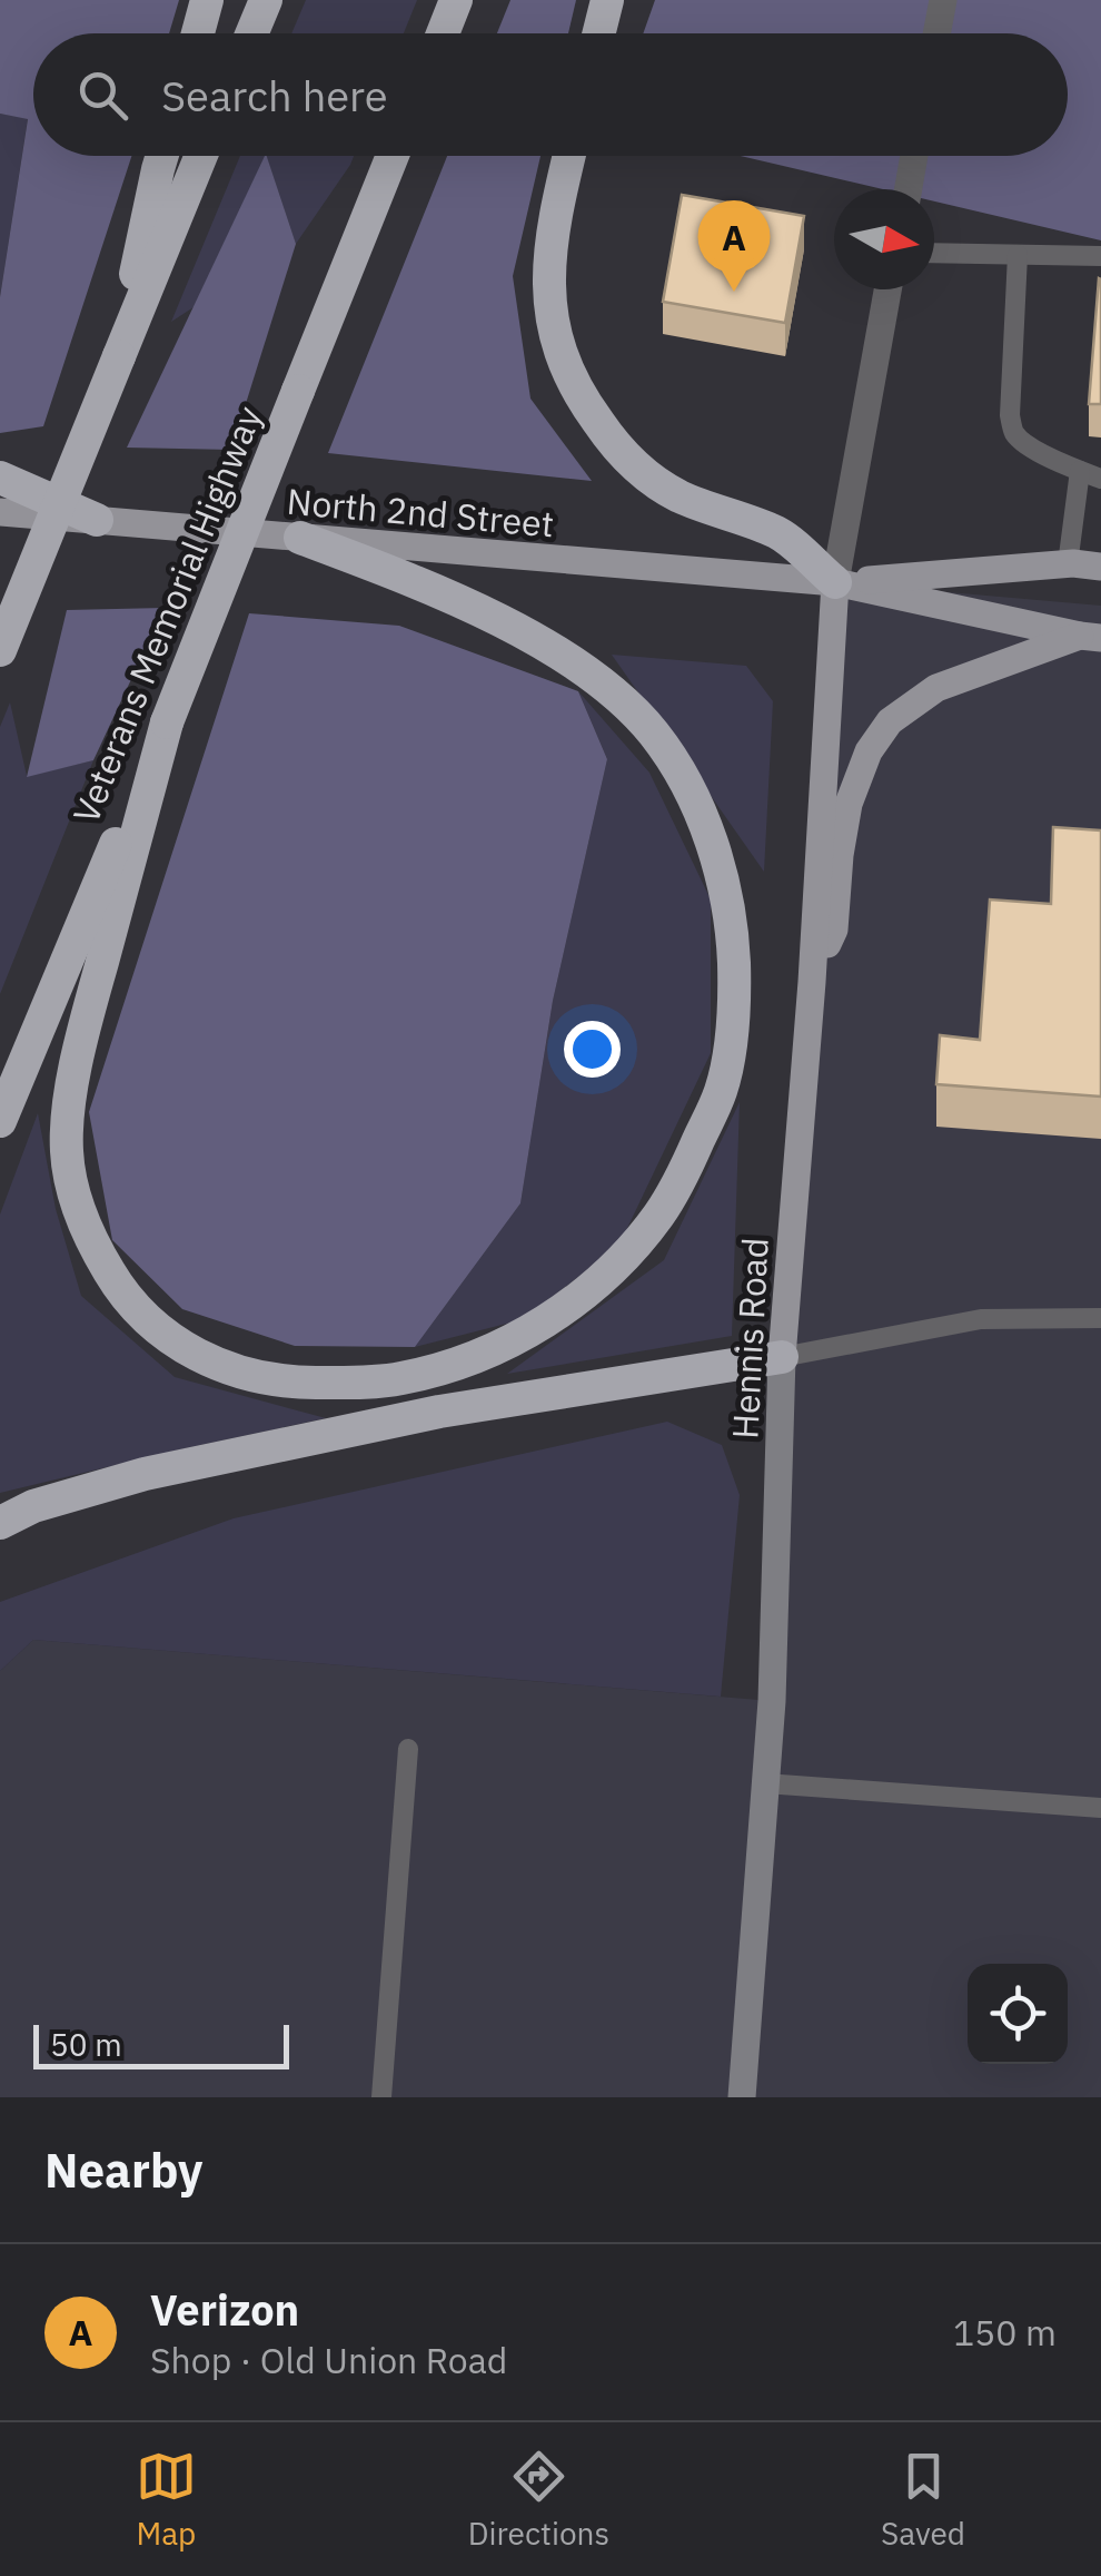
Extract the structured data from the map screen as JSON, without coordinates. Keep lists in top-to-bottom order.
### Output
{
  "streets": {
    "highway": ["Veterans Memorial Highway"],
    "main road": ["North 2nd Street", "Hennis Road"]
  },
  "crossings": [
    ["North 2nd Street", "Hennis Road"]
  ],
  "scale_bar": "50 m",
  "north": "right",
  "page": {
    "search": "Search here",
    "pins": "A",
    "scale": "50 m",
    "heading": "Nearby",
    "list": [
      {
        "mark": "A",
        "name": "Verizon",
        "note": "Shop · Old Union Road",
        "value": "150 m"
      }
    ],
    "nav": ["Map", "Directions", "Saved"]
  }
}
